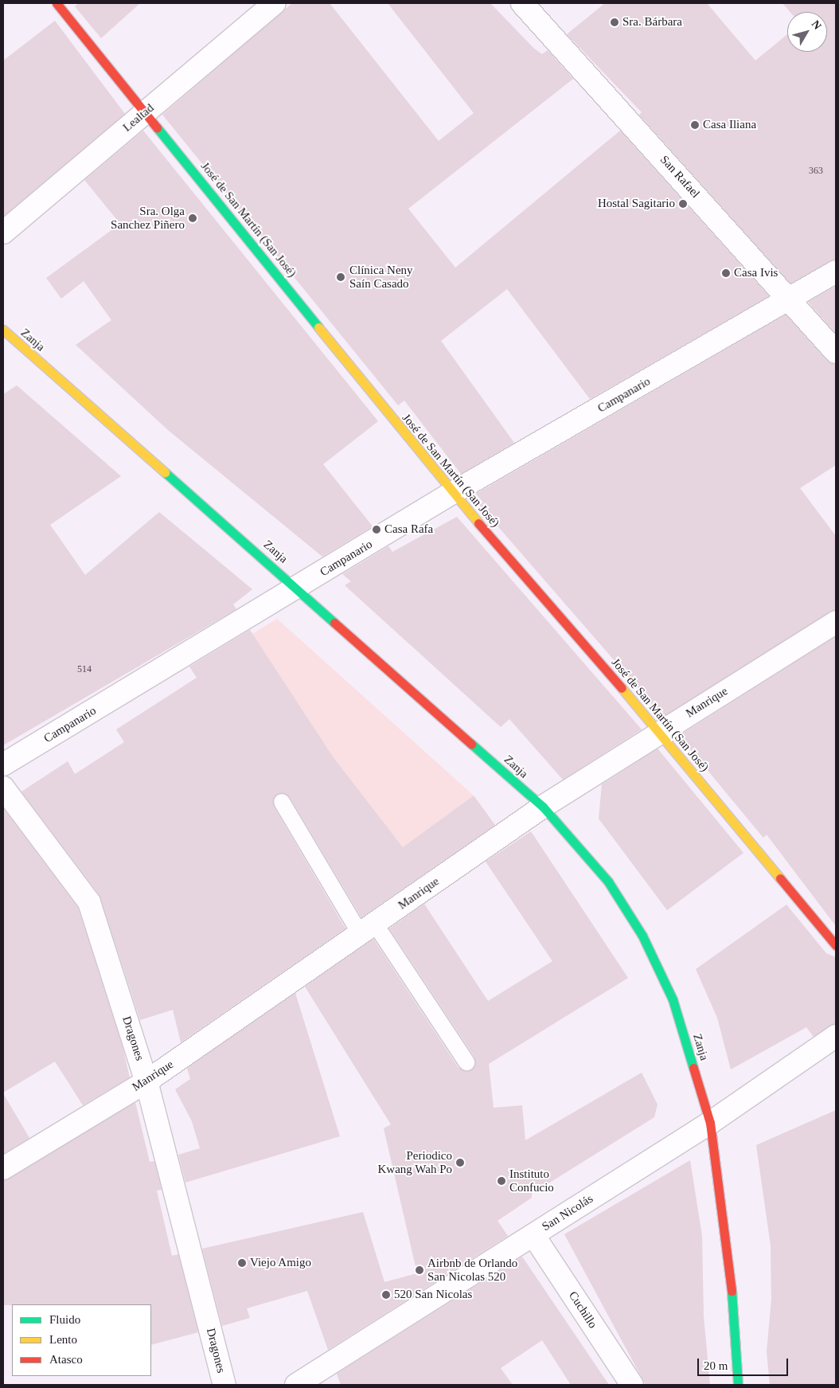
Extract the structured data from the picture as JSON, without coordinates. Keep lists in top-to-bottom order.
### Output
{
  "streets": {
    "main road": ["José de San Martín (San José)", "Zanja"],
    "street": [
      "Lealtad",
      "San Rafael",
      "Campanario",
      "Manrique",
      "Dragones",
      "San Nicolás",
      "Cuchillo"
    ]
  },
  "crossings": [
    ["Lealtad", "José de San Martín (San José)"],
    ["San Rafael", "Campanario"],
    ["José de San Martín (San José)", "Campanario"],
    ["José de San Martín (San José)", "Manrique"],
    ["Zanja", "Campanario"],
    ["Zanja", "Manrique"],
    ["Zanja", "San Nicolás"],
    ["Manrique", "Dragones"],
    ["San Nicolás", "Cuchillo"]
  ],
  "places": [
    "Sra. Bárbara",
    "Casa Iliana",
    "Hostal Sagitario",
    "Sra. Olga Sanchez Piñero",
    "Casa Ivis",
    "Clínica Neny Saín Casado",
    "Casa Rafa",
    "Periodico Kwang Wah Po",
    "Instituto Confucio",
    "Viejo Amigo",
    "Airbnb de Orlando San Nicolas 520",
    "520 San Nicolas"
  ],
  "house_numbers": ["363", "514"],
  "legend": ["Fluido", "Lento", "Atasco"],
  "scale_bar": "20 m",
  "north": "top right"
}
